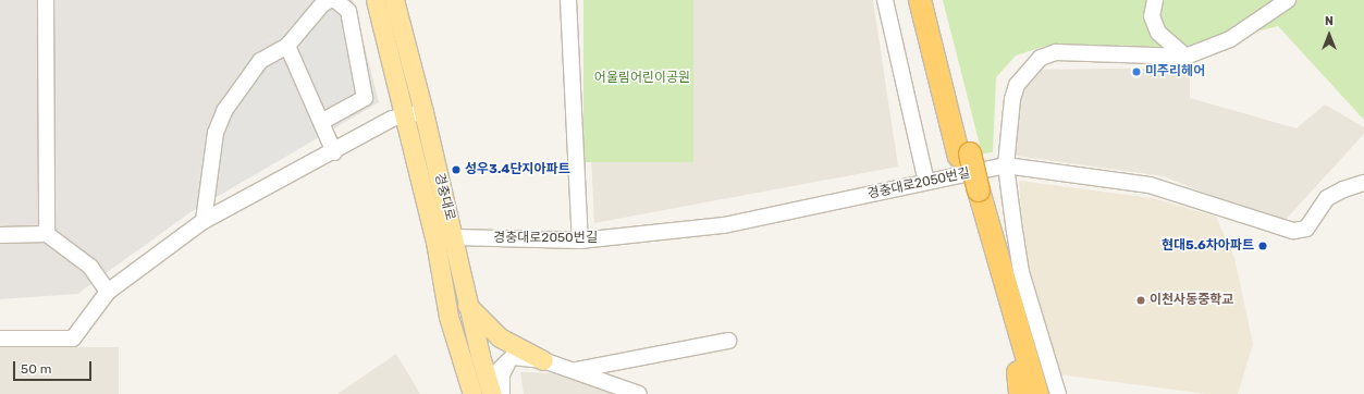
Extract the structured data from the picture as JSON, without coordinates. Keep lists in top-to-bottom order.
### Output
{
  "streets": {
    "main road": ["경충대로"],
    "street": ["경충대로2050번길"]
  },
  "crossings": [
    ["경충대로2050번길", "경충대로"]
  ],
  "parks": ["어울림어린이공원"],
  "places": [
    "미주리헤어",
    "성우3.4단지아파트",
    "현대5.6차아파트",
    "이천사동중학교"
  ],
  "scale_bar": "50 m",
  "north": "top"
}
